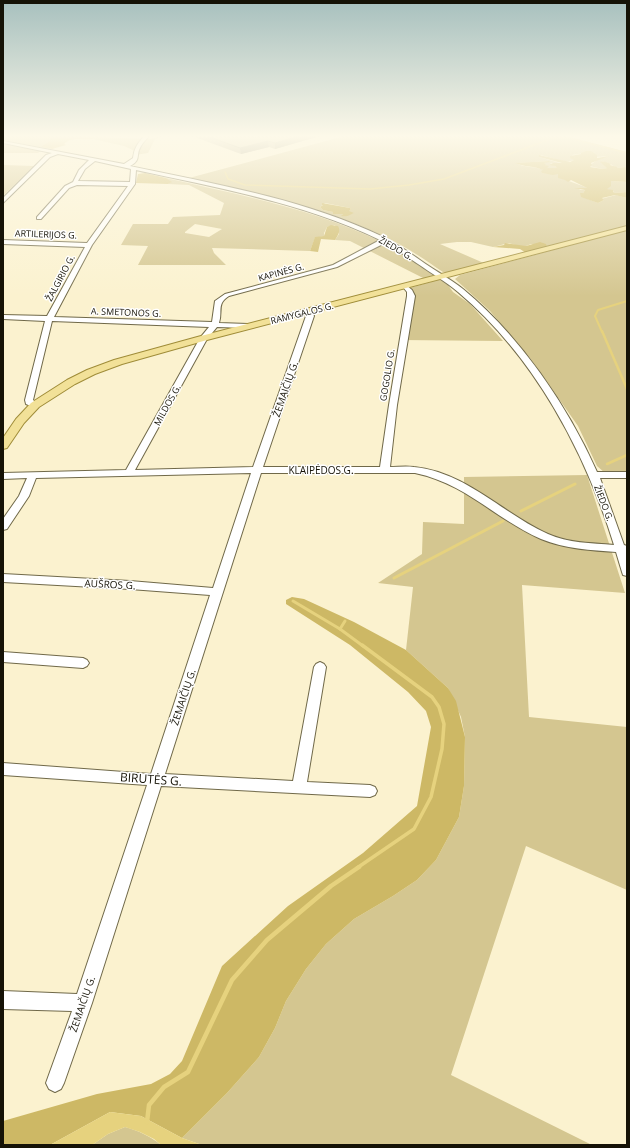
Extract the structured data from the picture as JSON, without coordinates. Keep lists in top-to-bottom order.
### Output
{
  "streets": {
    "main road": ["RAMYGALOS G."],
    "street": [
      "ARTILERIJOS G.",
      "ŽIEDO G.",
      "KAPINĖS G.",
      "ŽALGIRIO G.",
      "A. SMETONOS G.",
      "GOGOLIO G.",
      "ŽEMAIČIŲ G.",
      "MILDOS G.",
      "KLAIPĖDOS G.",
      "AUŠROS G.",
      "BIRUTĖS G."
    ]
  },
  "crossings": [
    ["ARTILERIJOS G.", "ŽALGIRIO G."],
    ["ŽIEDO G.", "KAPINĖS G."],
    ["ŽIEDO G.", "RAMYGALOS G."],
    ["ŽIEDO G.", "KLAIPĖDOS G."],
    ["KAPINĖS G.", "A. SMETONOS G."],
    ["ŽALGIRIO G.", "A. SMETONOS G."],
    ["ŽALGIRIO G.", "RAMYGALOS G."],
    ["A. SMETONOS G.", "RAMYGALOS G."],
    ["RAMYGALOS G.", "GOGOLIO G."],
    ["RAMYGALOS G.", "ŽEMAIČIŲ G."],
    ["RAMYGALOS G.", "MILDOS G."],
    ["GOGOLIO G.", "KLAIPĖDOS G."],
    ["ŽEMAIČIŲ G.", "KLAIPĖDOS G."],
    ["ŽEMAIČIŲ G.", "AUŠROS G."],
    ["ŽEMAIČIŲ G.", "BIRUTĖS G."],
    ["MILDOS G.", "KLAIPĖDOS G."]
  ]
}
